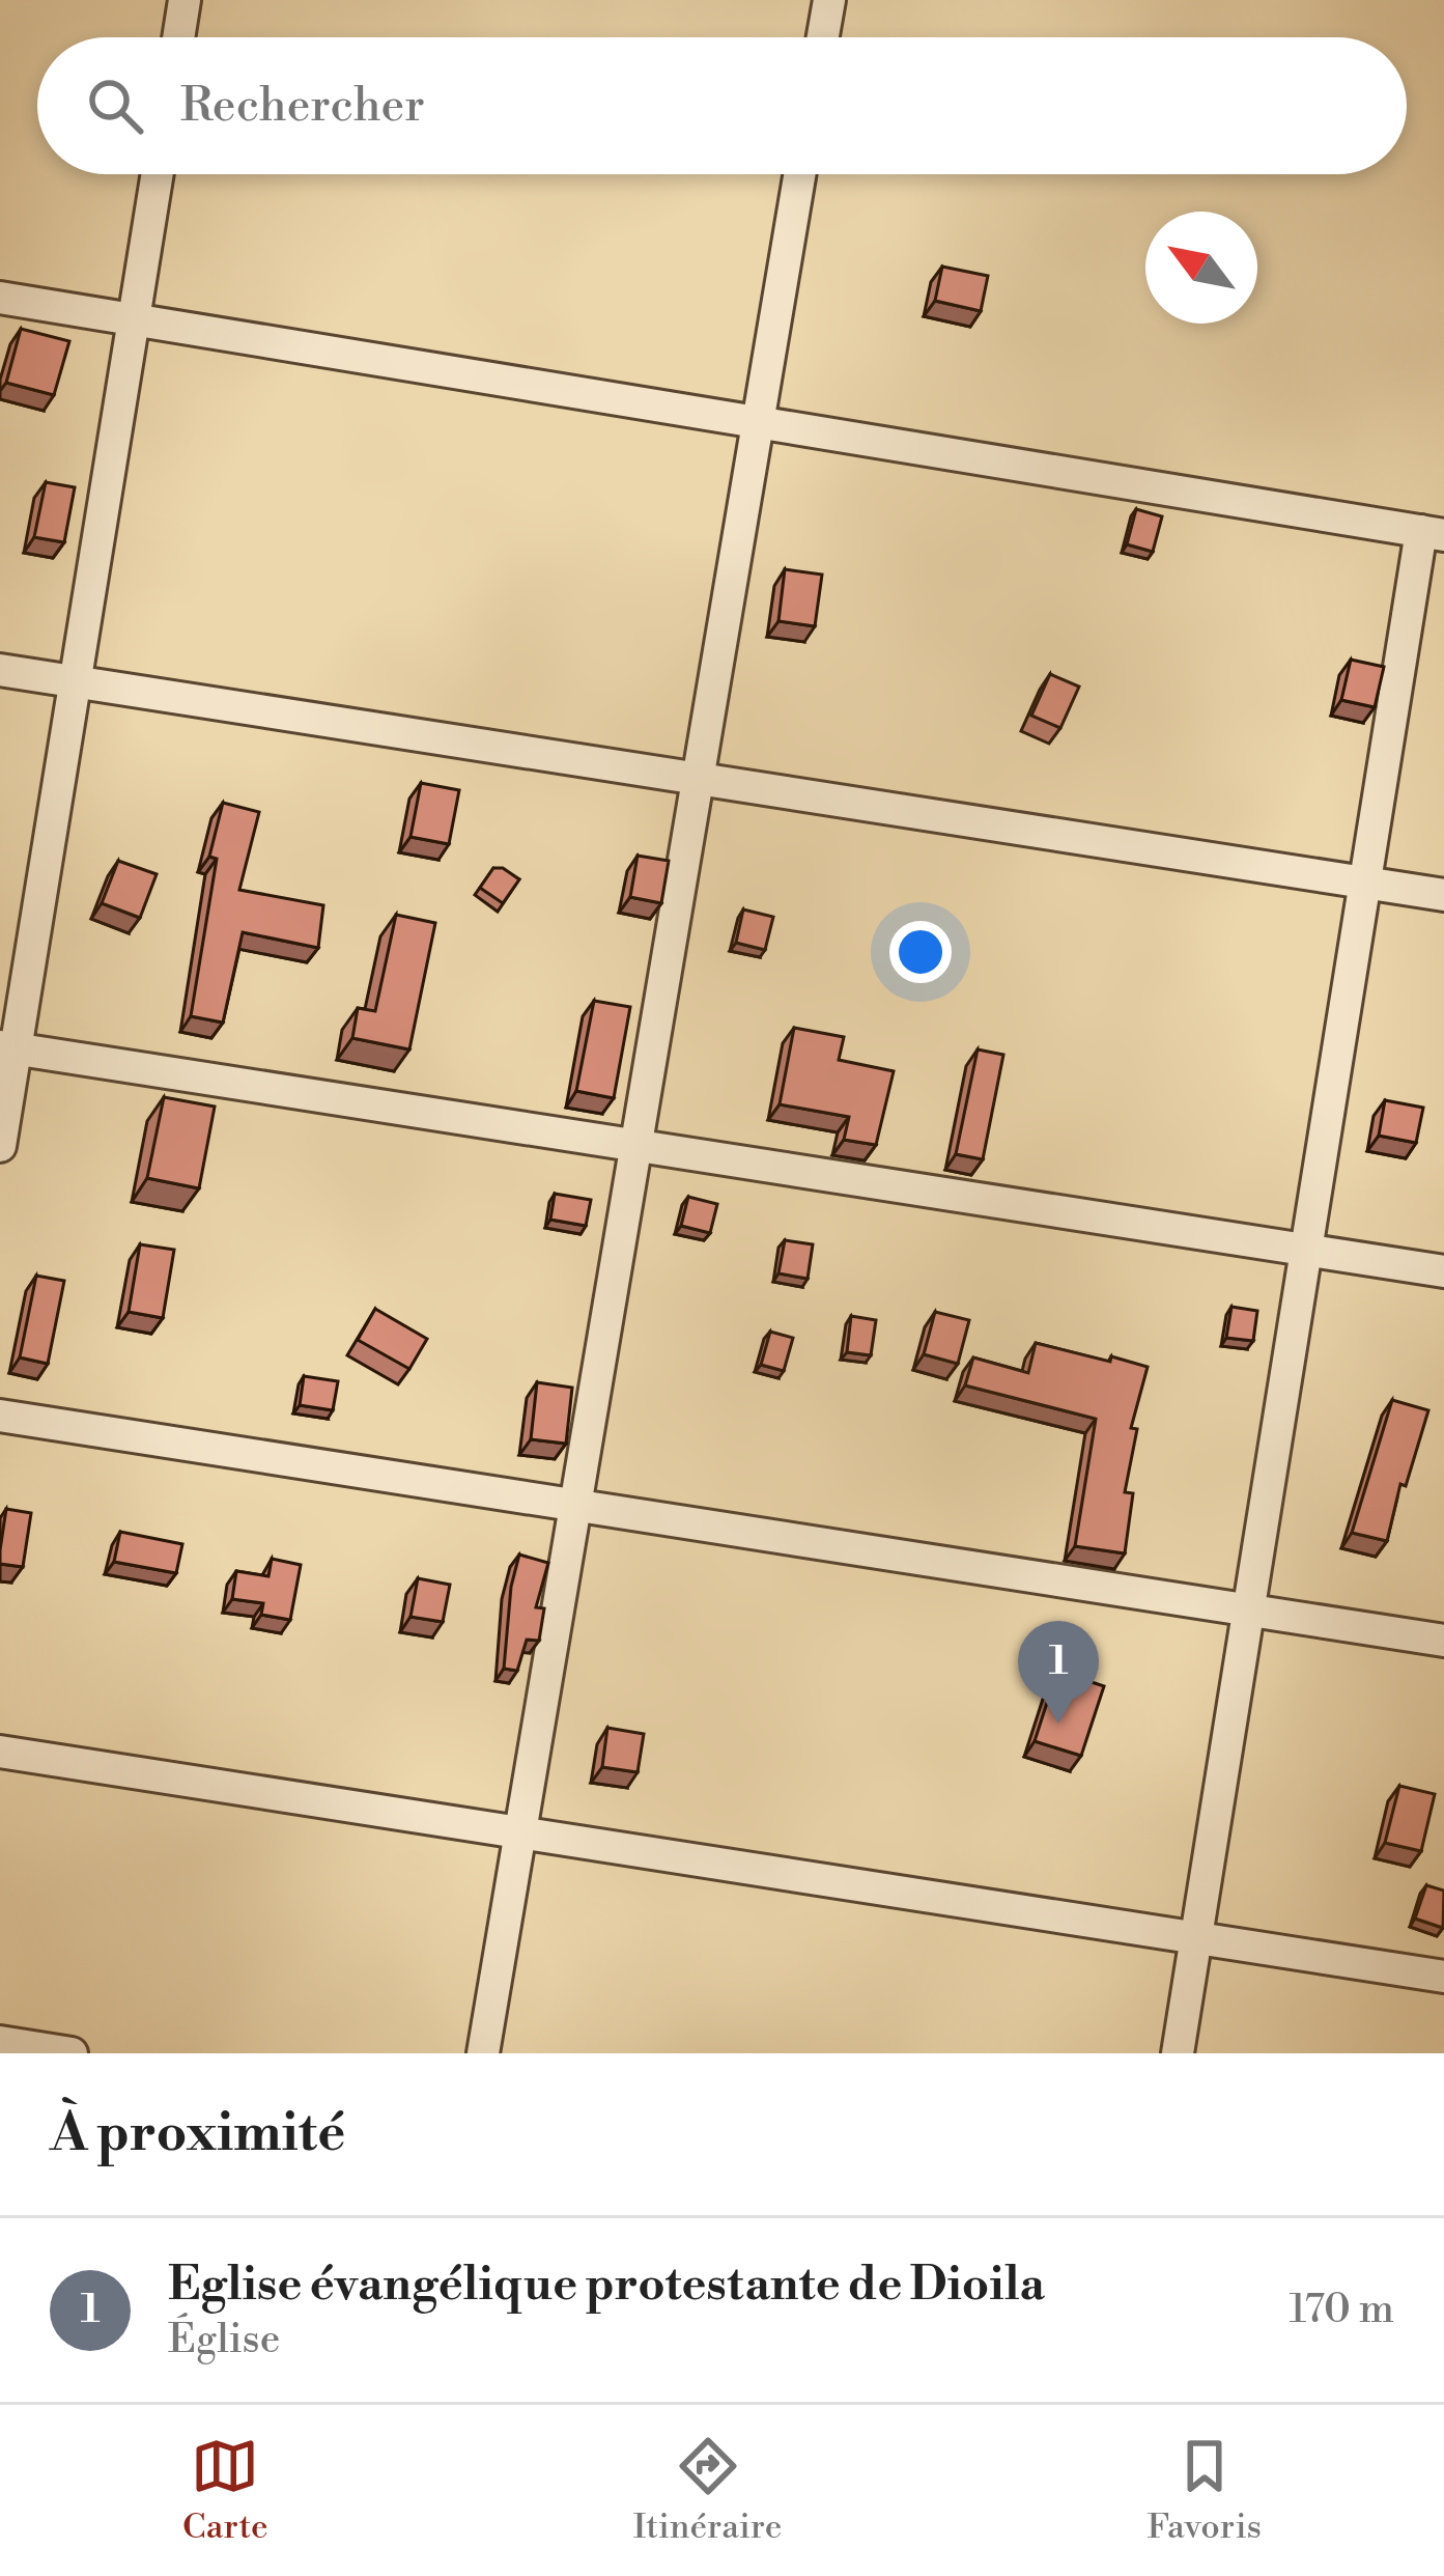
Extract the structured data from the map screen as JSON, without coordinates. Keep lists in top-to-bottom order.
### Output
{
  "north": "top left",
  "page": {
    "search": "Rechercher",
    "pins": "1",
    "heading": "À proximité",
    "list": [
      {
        "mark": "1",
        "name": "Eglise évangélique protestante de Dioila",
        "note": "Église",
        "value": "170 m"
      }
    ],
    "nav": ["Carte", "Itinéraire", "Favoris"]
  }
}
